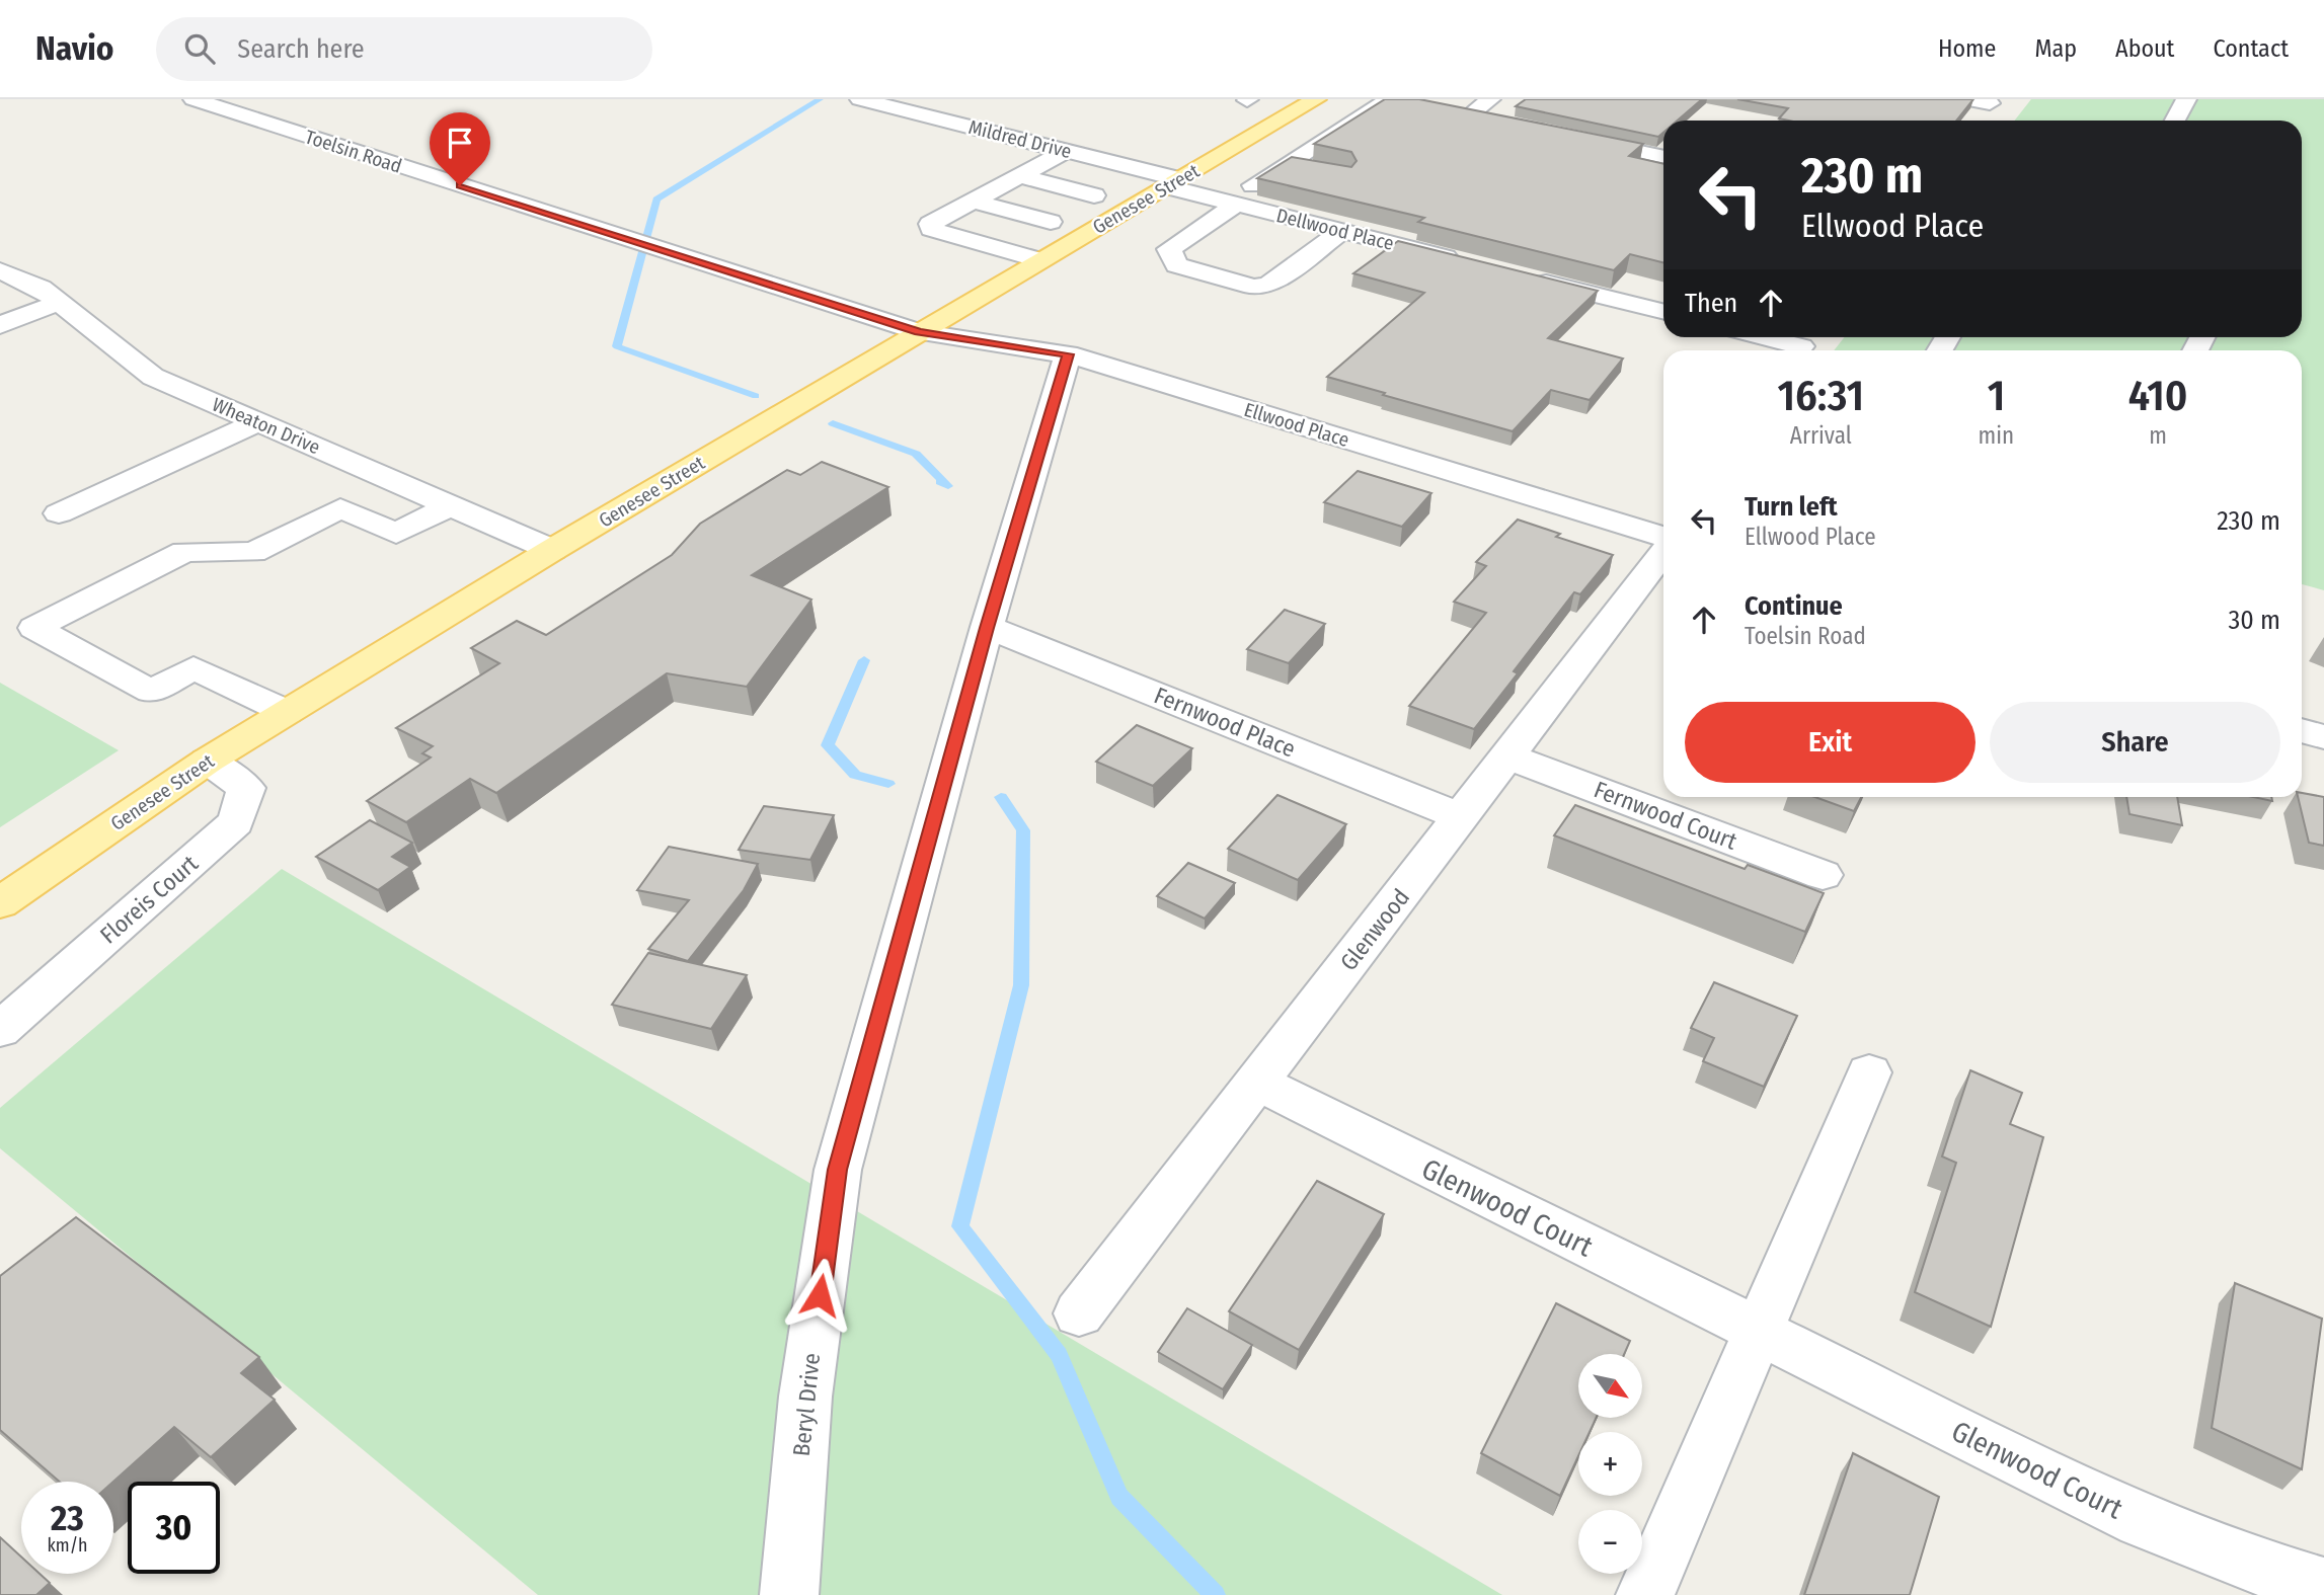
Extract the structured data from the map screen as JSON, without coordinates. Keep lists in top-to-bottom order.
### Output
{
  "streets": {
    "main road": ["Genesee Street"],
    "street": [
      "Mildred Drive",
      "Toelsin Road",
      "Dellwood Place",
      "Ellwood Place",
      "Wheaton Drive",
      "Fernwood Place",
      "Fernwood Court",
      "Floreis Court",
      "Glenwood",
      "Glenwood Court",
      "Beryl Drive"
    ]
  },
  "crossings": [
    ["Mildred Drive", "Genesee Street"],
    ["Mildred Drive", "Dellwood Place"],
    ["Toelsin Road", "Genesee Street"],
    ["Toelsin Road", "Ellwood Place"],
    ["Genesee Street", "Dellwood Place"],
    ["Genesee Street", "Ellwood Place"],
    ["Genesee Street", "Wheaton Drive"],
    ["Genesee Street", "Floreis Court"],
    ["Ellwood Place", "Beryl Drive"],
    ["Fernwood Place", "Glenwood"],
    ["Fernwood Place", "Beryl Drive"],
    ["Fernwood Court", "Glenwood"],
    ["Glenwood", "Glenwood Court"]
  ],
  "north": "bottom right",
  "page": {
    "header": "Navio",
    "search": "Search here",
    "nav": [
      "Home",
      "Map",
      "About",
      "Contact"
    ],
    "turn": ["230 m", "Ellwood Place"],
    "then": "Then",
    "eta": [
      "16:31",
      "Arrival",
      "1",
      "min",
      "410",
      "m"
    ],
    "list": [
      {
        "name": "Turn left",
        "note": "Ellwood Place",
        "value": "230 m"
      },
      {
        "name": "Continue",
        "note": "Toelsin Road",
        "value": "30 m"
      }
    ],
    "buttons": ["Exit", "Share"],
    "map_buttons": ["+", "−"],
    "speed": "23 km/h",
    "limit": "30"
  }
}
